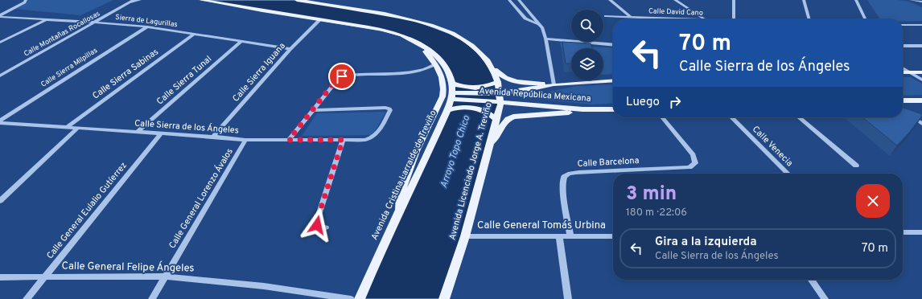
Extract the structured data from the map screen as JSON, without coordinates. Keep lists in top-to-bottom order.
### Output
{
  "streets": {
    "main road": ["Avenida República Mexicana", "Avenida Licenciado Jorge A. Treviño", "Avenida Cristina Larralde de Treviño"],
    "street": [
      "Calle David Cano",
      "Sierra de Lagurillas",
      "Calle Montañas Rocallosas",
      "Calle Sierra Milpillas",
      "Calle Sierra Iguana",
      "Calle Sierra Sabinas",
      "Calle Sierra Tunal",
      "Calle Sierra de los Ángeles",
      "Calle Venecia",
      "Calle Barcelona",
      "Calle General Lorenzo Ávalos",
      "Calle General Eulalio Gutíerrez",
      "Calle General Tomás Urbina",
      "Calle General Felipe Ángeles"
    ]
  },
  "crossings": [
    ["Sierra de Lagurillas", "Calle Montañas Rocallosas"],
    ["Sierra de Lagurillas", "Calle Sierra Milpillas"],
    ["Sierra de Lagurillas", "Calle Sierra Iguana"],
    ["Sierra de Lagurillas", "Calle Sierra Sabinas"],
    ["Sierra de Lagurillas", "Calle Sierra Tunal"],
    ["Calle Sierra Milpillas", "Calle Sierra de los Ángeles"],
    ["Calle Sierra Iguana", "Calle Sierra de los Ángeles"],
    ["Calle Sierra Iguana", "Avenida Cristina Larralde de Treviño"],
    ["Calle Sierra Sabinas", "Calle Sierra de los Ángeles"],
    ["Calle Sierra Tunal", "Calle Sierra de los Ángeles"],
    ["Avenida República Mexicana", "Avenida Licenciado Jorge A. Treviño"],
    ["Avenida República Mexicana", "Avenida Cristina Larralde de Treviño"],
    ["Calle Sierra de los Ángeles", "Calle General Lorenzo Ávalos"],
    ["Calle Sierra de los Ángeles", "Calle General Eulalio Gutíerrez"],
    ["Calle Barcelona", "Calle General Tomás Urbina"],
    ["Avenida Licenciado Jorge A. Treviño", "Calle General Tomás Urbina"],
    ["Calle General Lorenzo Ávalos", "Calle General Felipe Ángeles"],
    ["Calle General Eulalio Gutíerrez", "Calle General Felipe Ángeles"]
  ],
  "water": ["Arroyo Topo Chico"],
  "page": {
    "turn": ["70 m", "Calle Sierra de los Ángeles"],
    "then": "Luego",
    "heading": ["3 min", "180 m · 22:06"],
    "list": [
      {
        "name": "Gira a la izquierda",
        "note": "Calle Sierra de los Ángeles",
        "value": "70 m"
      }
    ]
  }
}
